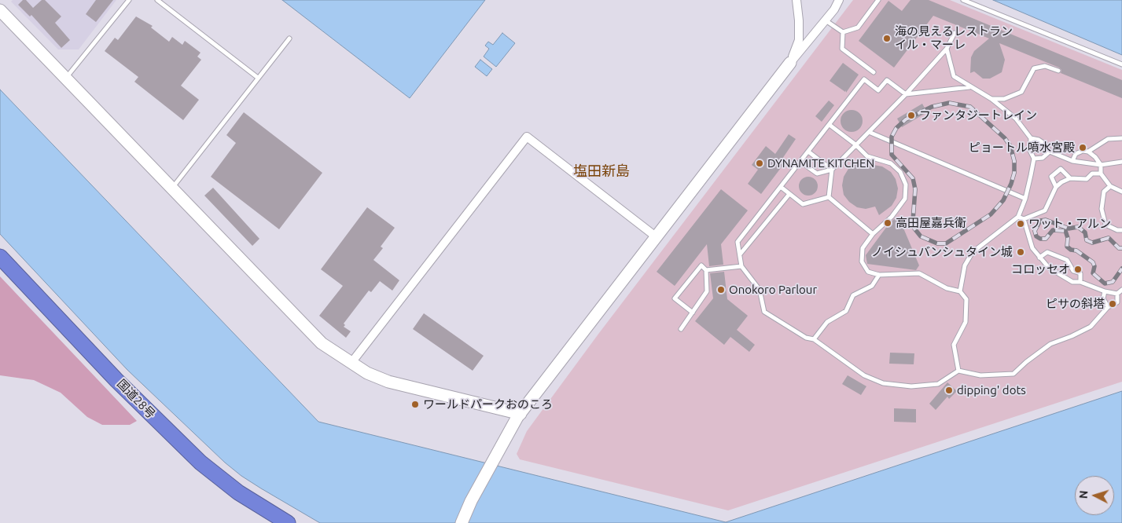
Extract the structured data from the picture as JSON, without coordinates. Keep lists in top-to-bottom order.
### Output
{
  "streets": {
    "highway": ["国道28号"]
  },
  "districts": ["塩田新島"],
  "places": [
    "海の見えるレストラン イル・マーレ",
    "ファンタジートレイン",
    "ピョートル噴水宮殿",
    "DYNAMITE KITCHEN",
    "高田屋嘉兵衛",
    "ワット・アルン",
    "ノイシュバンシュタイン城",
    "コロッセオ",
    "Onokoro Parlour",
    "ピサの斜塔",
    "dipping' dots",
    "ワールドパークおのころ"
  ],
  "north": "left"
}
